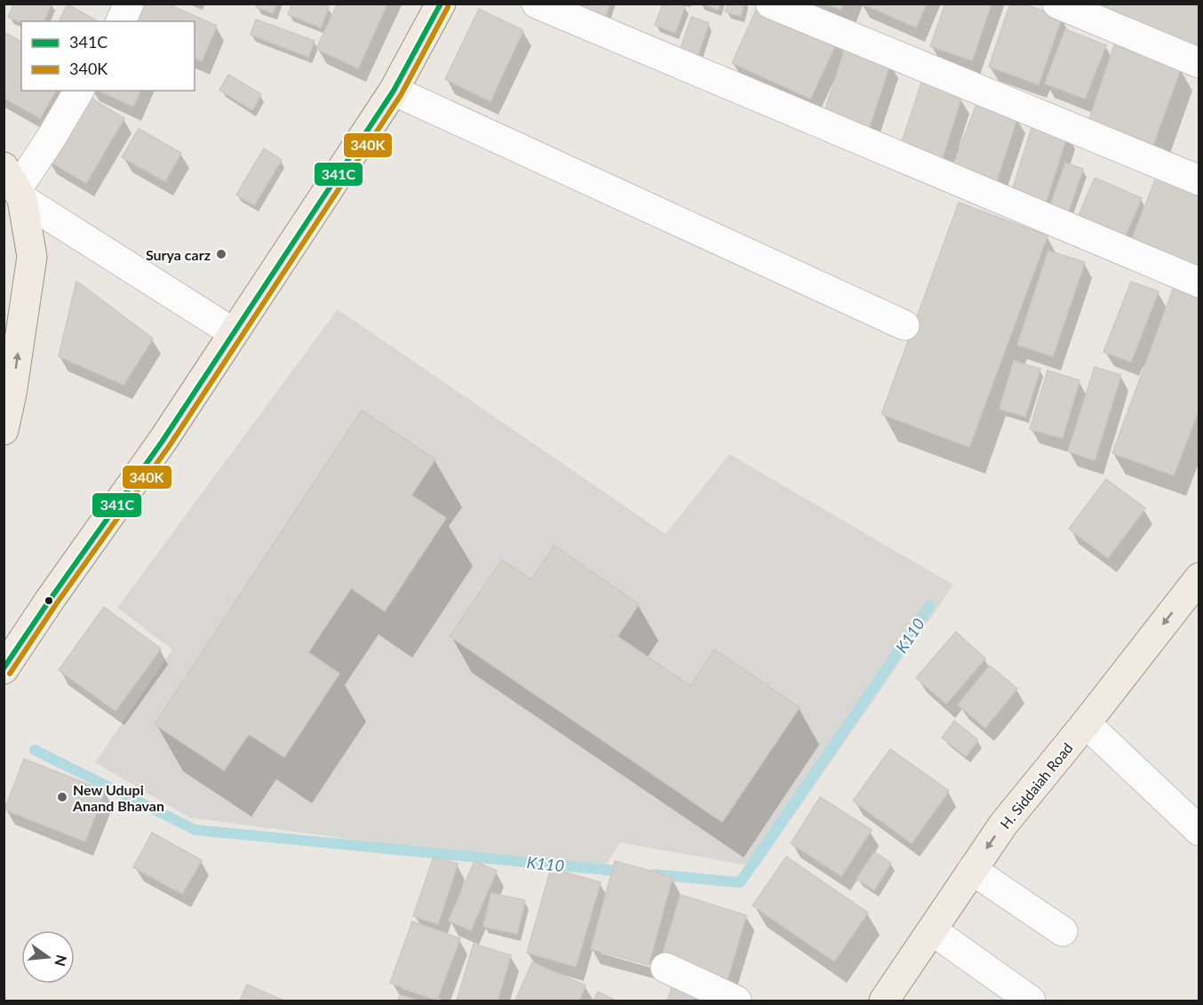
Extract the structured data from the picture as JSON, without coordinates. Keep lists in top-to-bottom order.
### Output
{
  "streets": {
    "main road": ["H. Siddaiah Road"]
  },
  "one_way": ["H. Siddaiah Road"],
  "water": ["K110"],
  "places": ["Surya carz", "New Udupi Anand Bhavan"],
  "lines": ["transit line 341C", "transit line 340K"],
  "legend": ["341C", "340K"],
  "north": "right"
}
